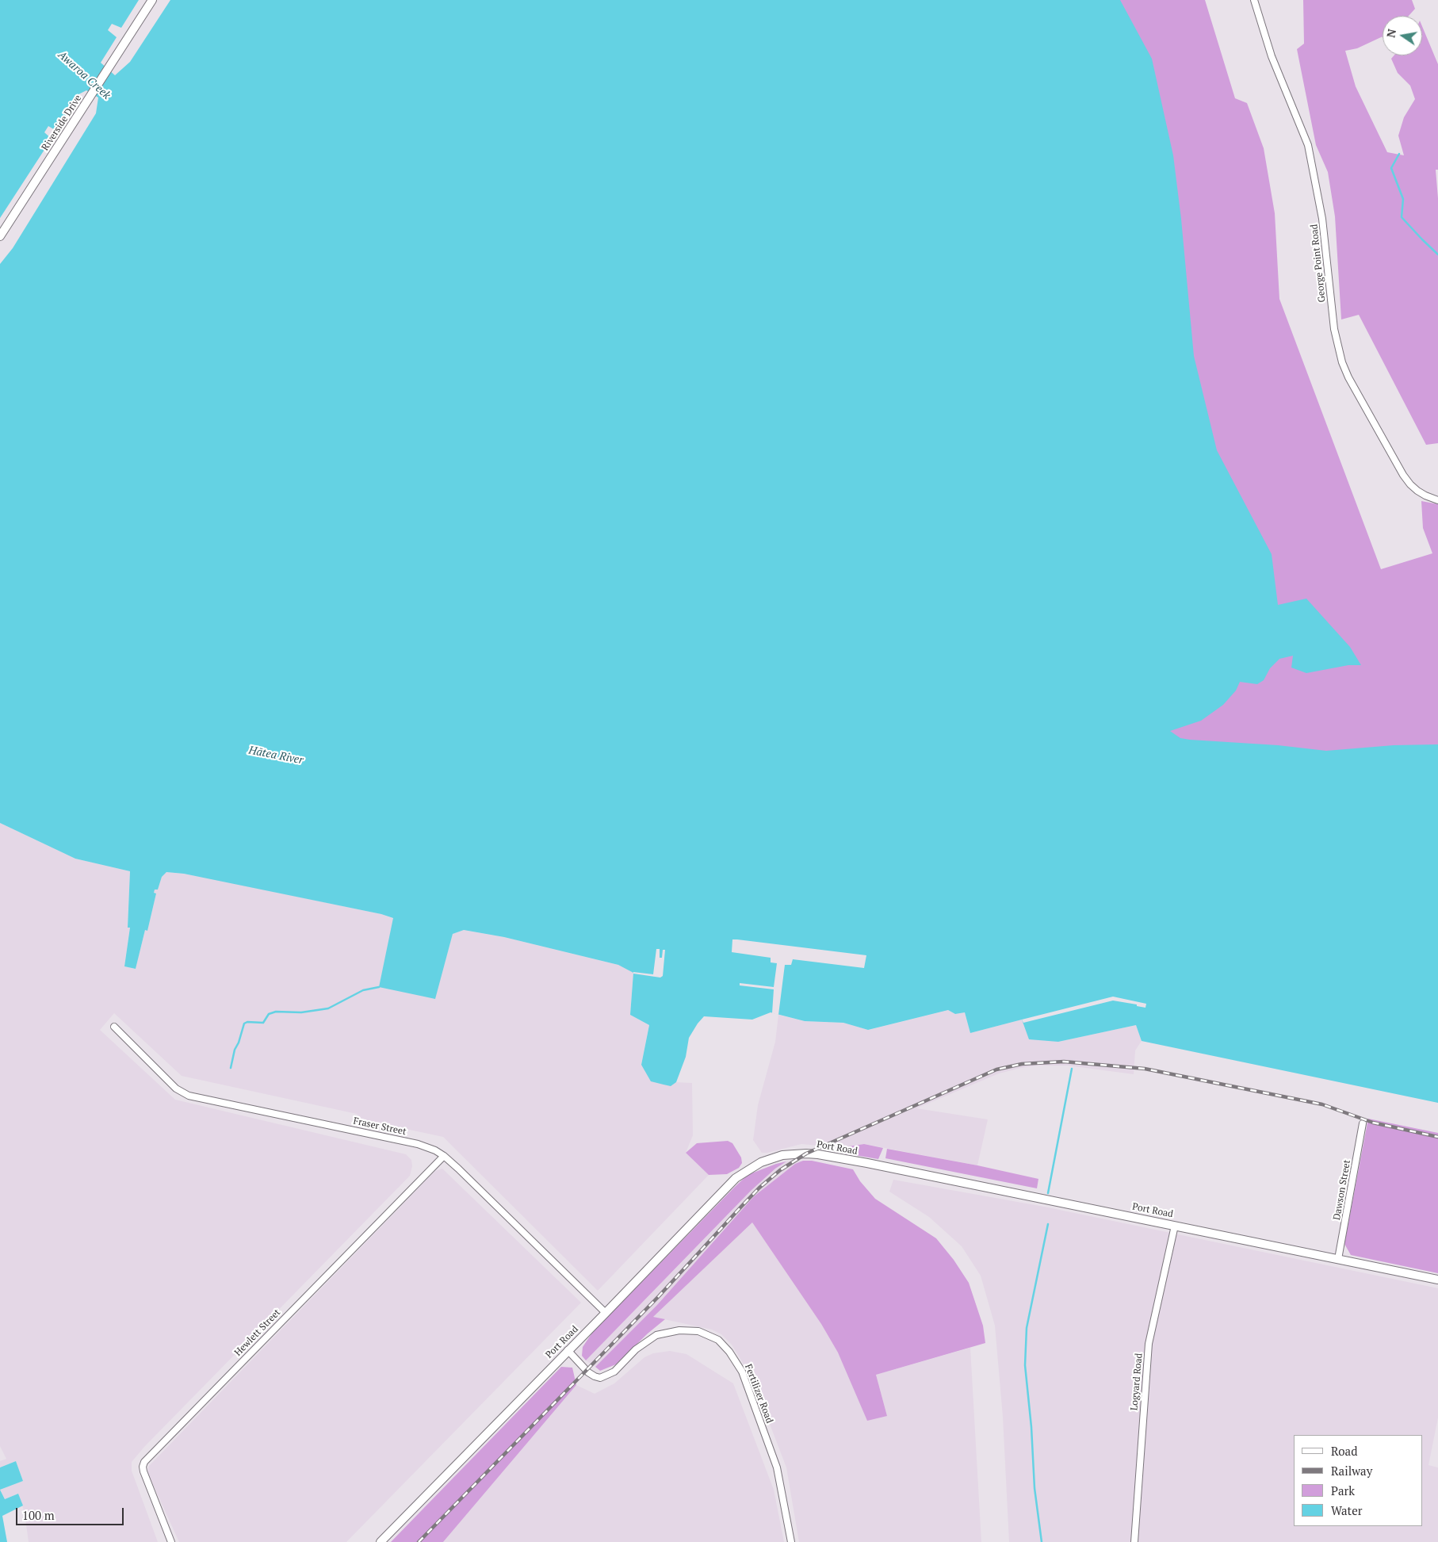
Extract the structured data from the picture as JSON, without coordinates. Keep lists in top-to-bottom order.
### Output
{
  "streets": {
    "main road": ["Riverside Drive", "Port Road"],
    "street": [
      "George Point Road",
      "Fraser Street",
      "Dawson Street",
      "Hewlett Street",
      "Logyard Road",
      "Fertilizer Road"
    ]
  },
  "crossings": [
    ["Fraser Street", "Port Road"],
    ["Fraser Street", "Hewlett Street"],
    ["Port Road", "Dawson Street"],
    ["Port Road", "Logyard Road"],
    ["Port Road", "Fertilizer Road"]
  ],
  "water": ["Awaroa Creek", "Hātea River"],
  "legend": [
    "Road",
    "Railway",
    "Park",
    "Water"
  ],
  "scale_bar": "100 m",
  "north": "left"
}
